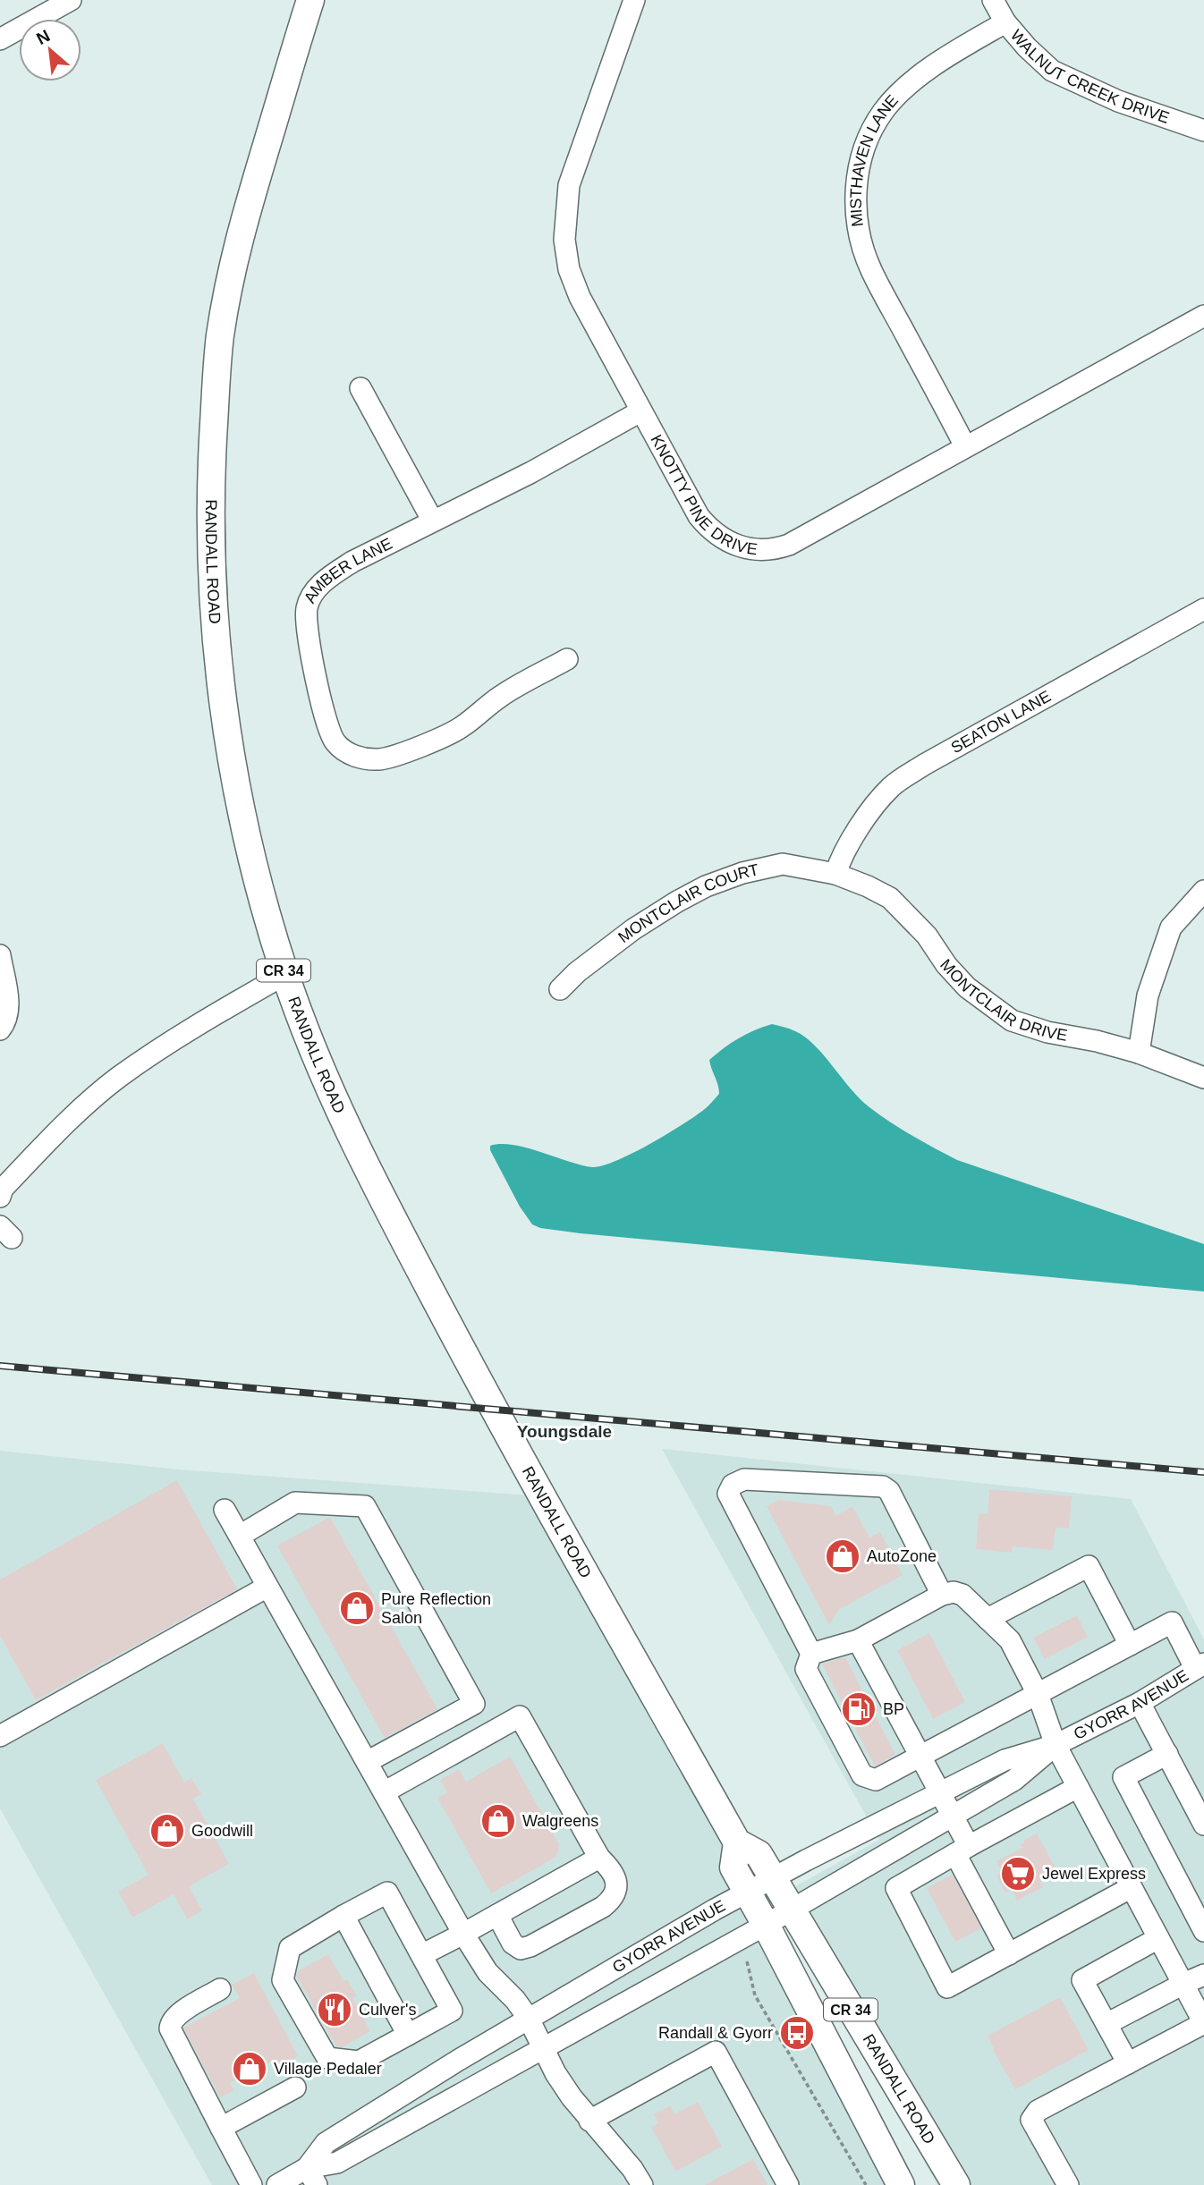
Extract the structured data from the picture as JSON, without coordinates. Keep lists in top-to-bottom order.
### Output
{
  "streets": {
    "main road": ["RANDALL ROAD", "CR 34"],
    "street": [
      "WALNUT CREEK DRIVE",
      "MISTHAVEN LANE",
      "KNOTTY PINE DRIVE",
      "AMBER LANE",
      "SEATON LANE",
      "MONTCLAIR COURT",
      "MONTCLAIR DRIVE",
      "GYORR AVENUE"
    ]
  },
  "crossings": [
    ["WALNUT CREEK DRIVE", "MISTHAVEN LANE"],
    ["MISTHAVEN LANE", "KNOTTY PINE DRIVE"],
    ["KNOTTY PINE DRIVE", "AMBER LANE"],
    ["RANDALL ROAD", "CR 34"],
    ["RANDALL ROAD", "GYORR AVENUE"],
    ["SEATON LANE", "MONTCLAIR COURT"],
    ["SEATON LANE", "MONTCLAIR DRIVE"],
    ["MONTCLAIR COURT", "MONTCLAIR DRIVE"],
    ["CR 34", "GYORR AVENUE"]
  ],
  "districts": ["Youngsdale"],
  "places": {
    "shop": [
      "AutoZone",
      "Pure Reflection Salon",
      "Walgreens",
      "Goodwill",
      "Village Pedaler"
    ],
    "fuel station": ["BP"],
    "supermarket": ["Jewel Express"],
    "restaurant": ["Culver's"],
    "bus stop": ["Randall & Gyorr"]
  },
  "north": "top left"
}
